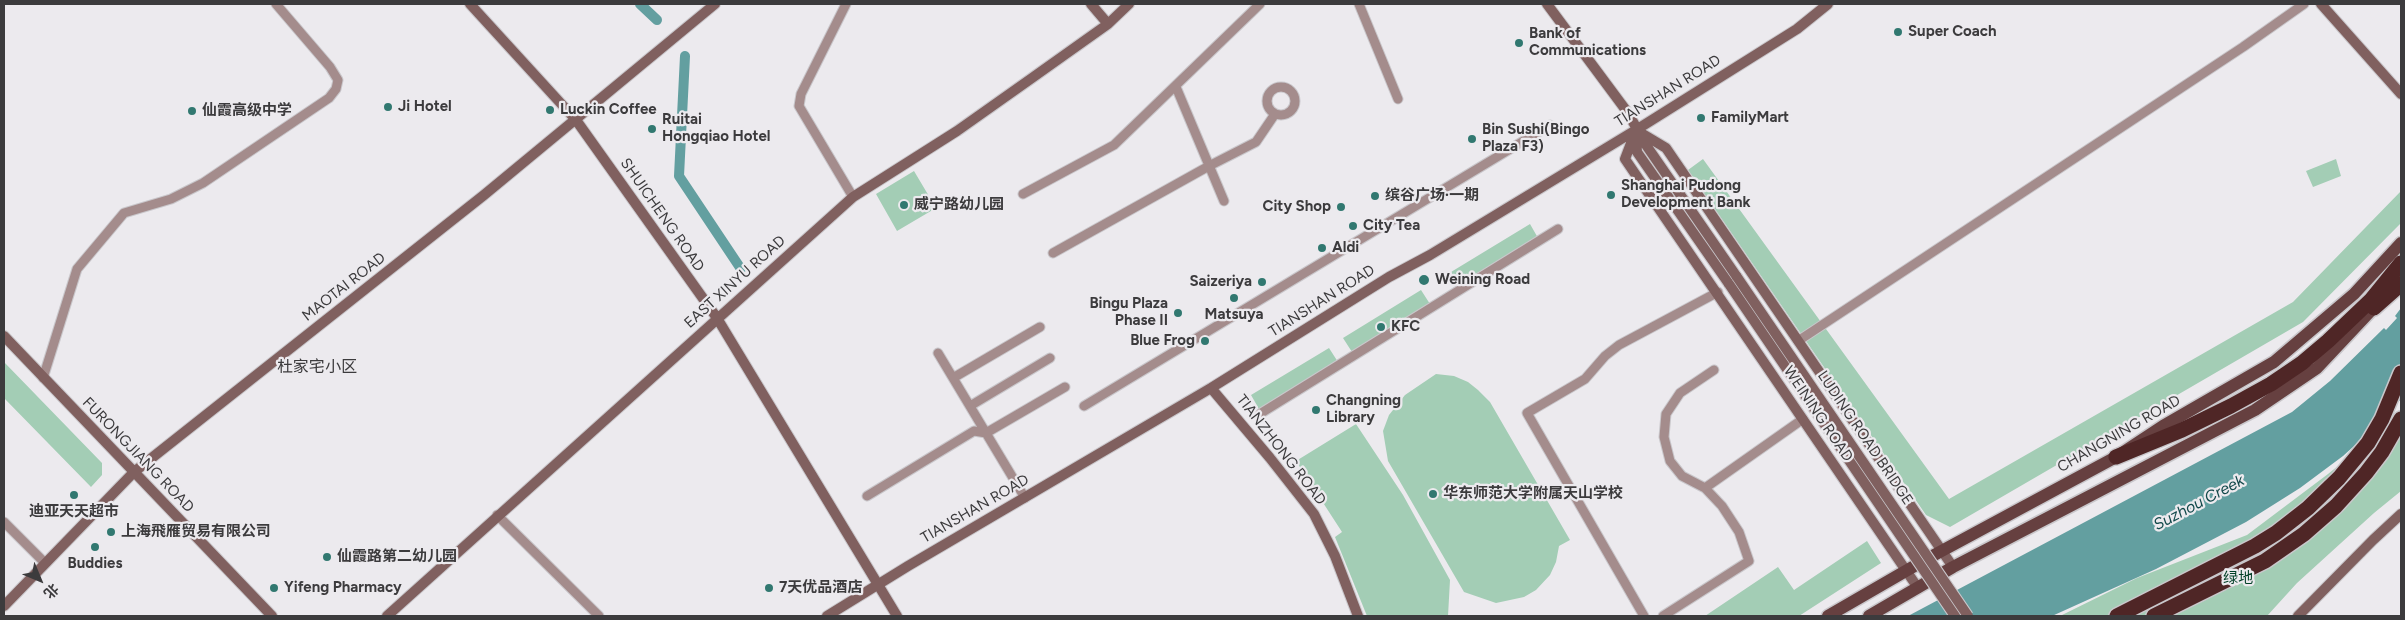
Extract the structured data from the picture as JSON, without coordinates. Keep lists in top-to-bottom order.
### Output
{
  "streets": {
    "main road": ["CHANGNING ROAD"],
    "street": [
      "TIANSHAN ROAD",
      "SHUICHENG ROAD",
      "EAST XINYU ROAD",
      "MAOTAI ROAD",
      "WEINING ROAD",
      "LUDING ROAD BRIDGE",
      "TIANZHONG ROAD",
      "FURONGJIANG ROAD"
    ]
  },
  "crossings": [
    ["TIANSHAN ROAD", "SHUICHENG ROAD"],
    ["TIANSHAN ROAD", "WEINING ROAD"],
    ["TIANSHAN ROAD", "TIANZHONG ROAD"],
    ["SHUICHENG ROAD", "EAST XINYU ROAD"],
    ["SHUICHENG ROAD", "MAOTAI ROAD"],
    ["MAOTAI ROAD", "FURONGJIANG ROAD"],
    ["WEINING ROAD", "CHANGNING ROAD"]
  ],
  "districts": ["杜家宅小区"],
  "water": ["Suzhou Creek"],
  "parks": ["绿地"],
  "places": [
    "Super Coach",
    "Bank of Communications",
    "Ji Hotel",
    "Luckin Coffee",
    "仙霞高级中学",
    "FamilyMart",
    "Ruitai Hongqiao Hotel",
    "Bin Sushi(Bingo Plaza F3)",
    "Shanghai Pudong Development Bank",
    "缤谷广场·一期",
    "威宁路幼儿园",
    "City Shop",
    "City Tea",
    "Aldi",
    "Weining Road",
    "Saizeriya",
    "Matsuya",
    "Bingu Plaza Phase II",
    "KFC",
    "Blue Frog",
    "Changning Library",
    "华东师范大学附属天山学校",
    "迪亚天天超市",
    "上海飛雁贸易有限公司",
    "Buddies",
    "仙霞路第二幼儿园",
    "Yifeng Pharmacy",
    "7天优品酒店"
  ],
  "north": "bottom right"
}
